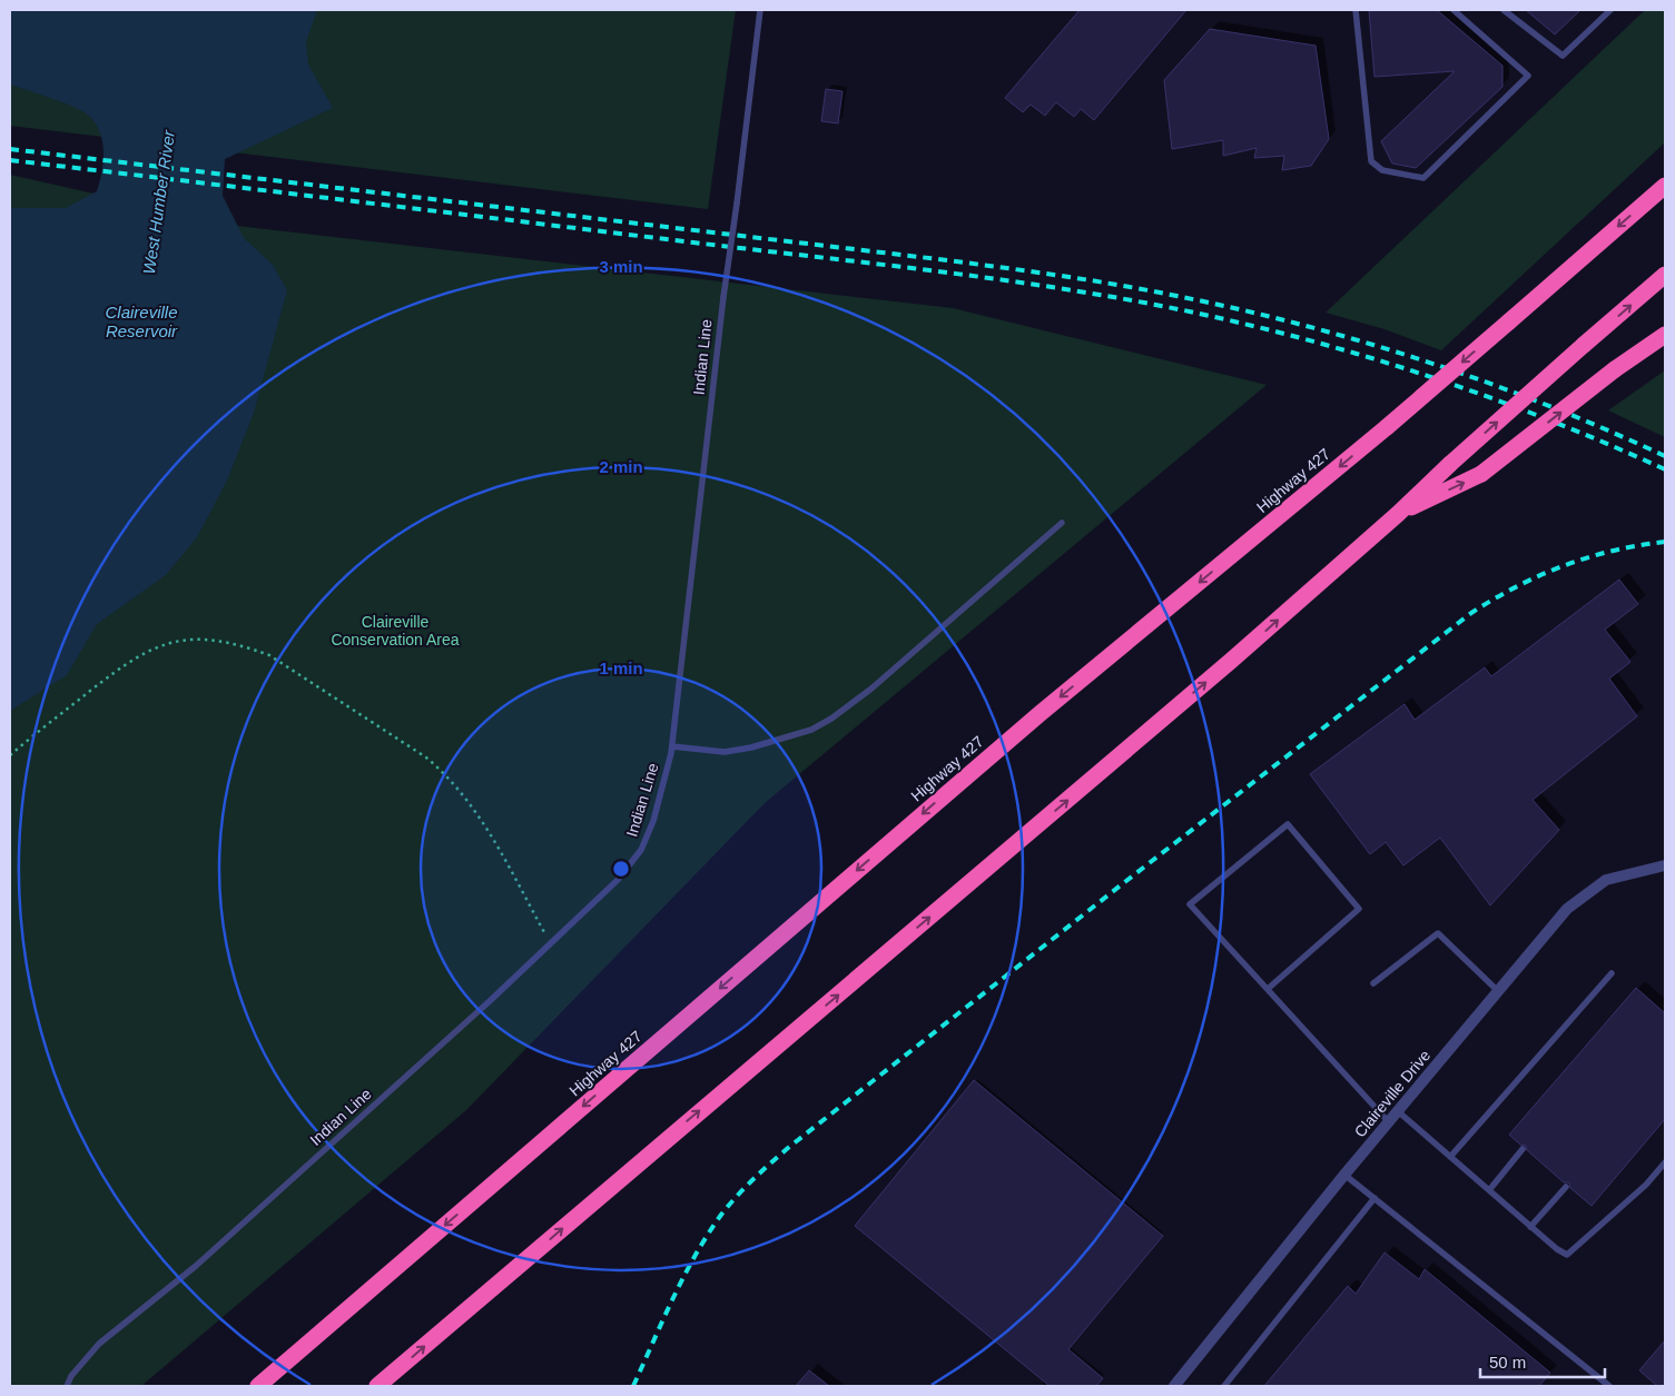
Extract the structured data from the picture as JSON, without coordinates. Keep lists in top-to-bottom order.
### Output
{
  "streets": {
    "highway": ["Highway 427"],
    "street": ["Claireville Drive"],
    "lane": ["Indian Line"]
  },
  "water": ["West Humber River", "Claireville Reservoir"],
  "parks": ["Claireville Conservation Area"],
  "scale_bar": "50 m",
  "rings": ["3 min", "2 min", "1 min"]
}
